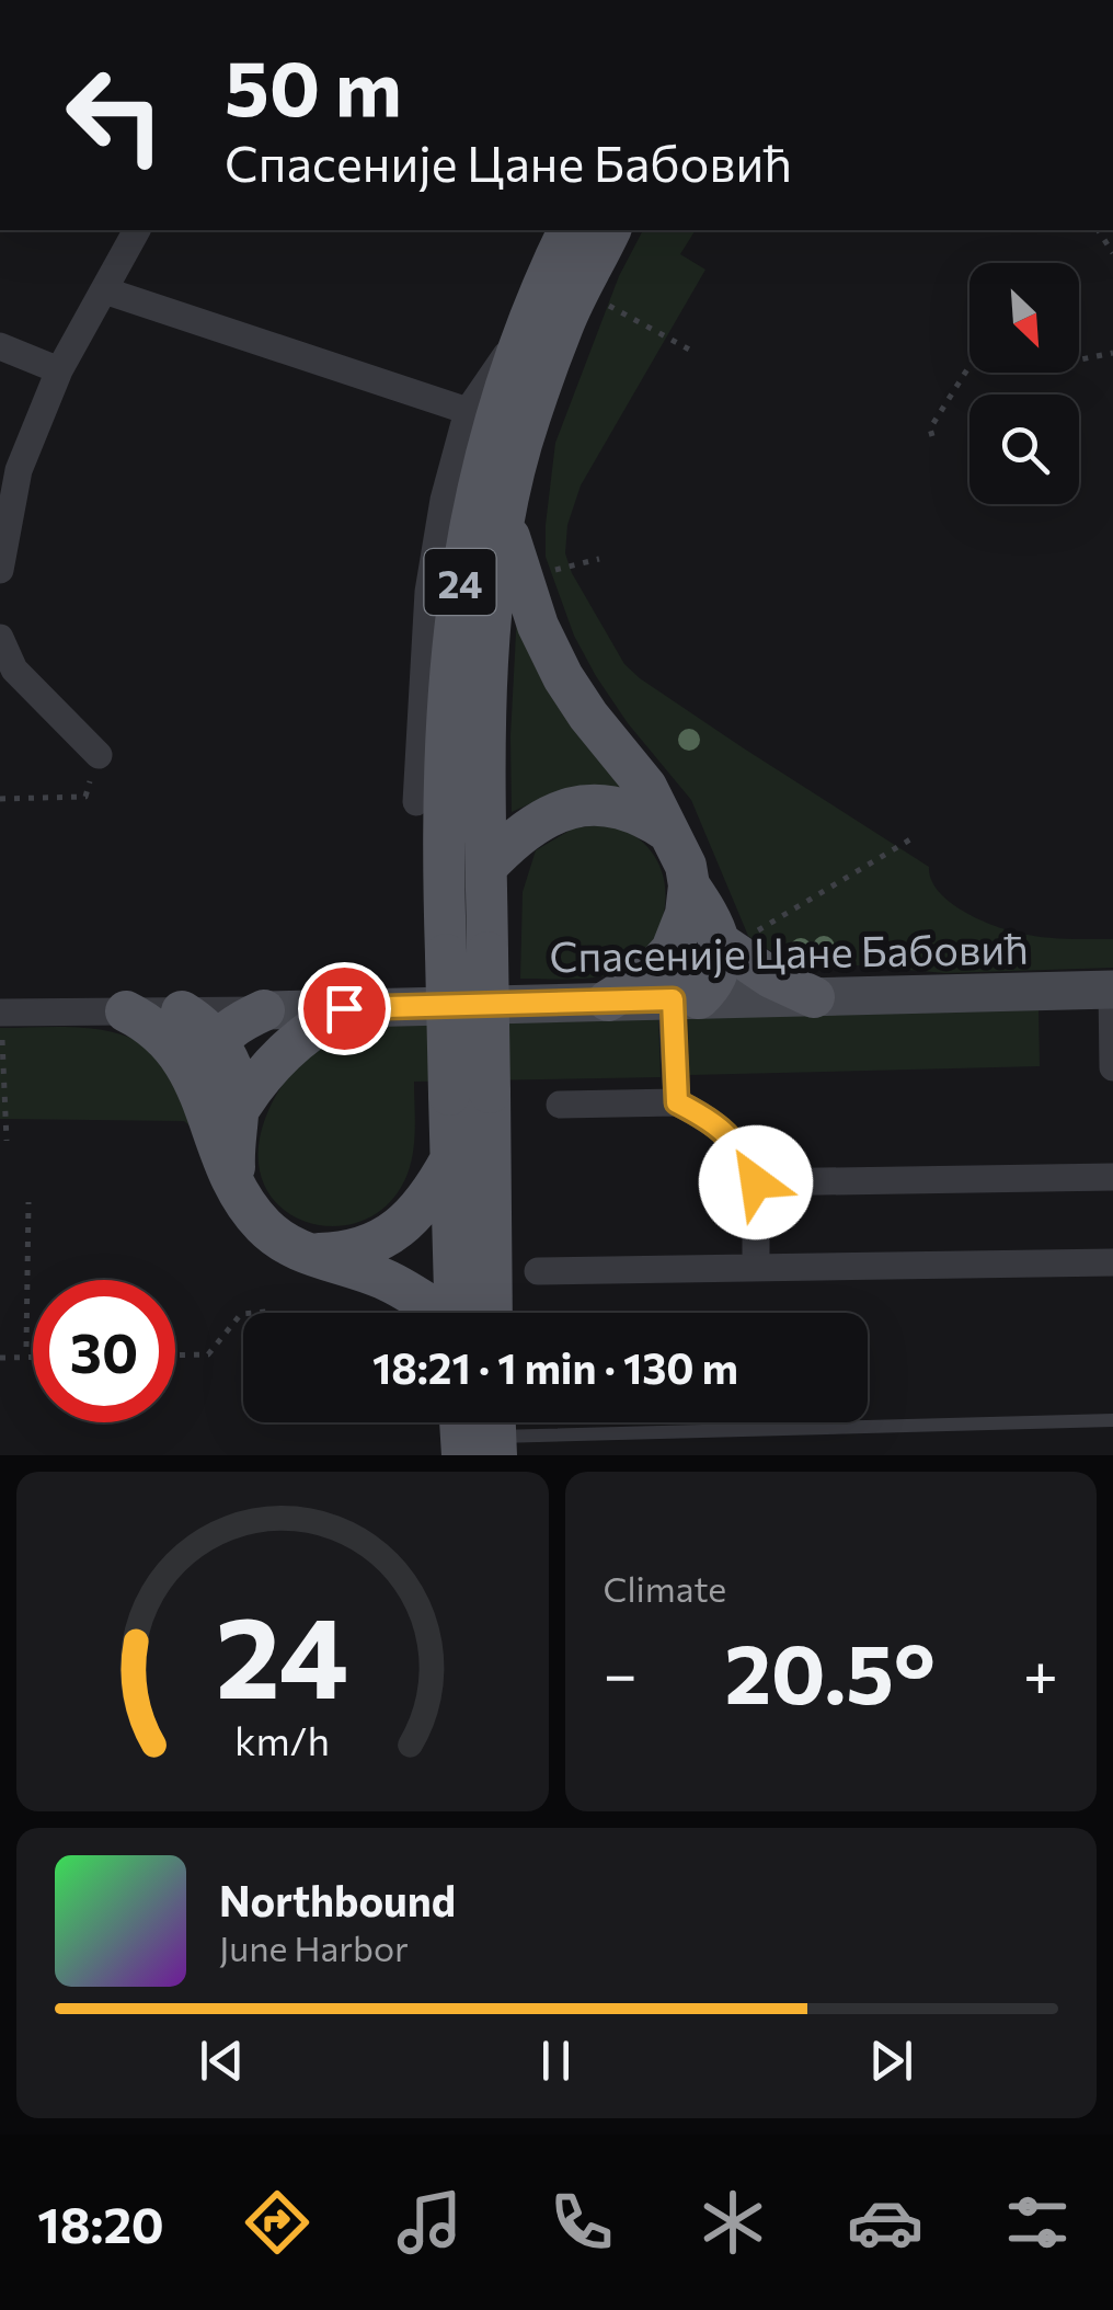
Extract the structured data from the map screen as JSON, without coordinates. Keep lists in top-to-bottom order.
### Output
{
  "streets": {
    "main road": ["24"],
    "street": ["Спасеније Цане Бабовић"]
  },
  "north": "bottom right",
  "page": {
    "turn": ["50 m", "Спасеније Цане Бабовић"],
    "limit": "30",
    "trip": "18:21 · 1 min · 130 m",
    "tile": "Climate",
    "heat": ["−", "20.5°", "+"],
    "song": ["Northbound", "June Harbor"],
    "tabs": "18:20",
    "gauge": ["24", "km/h"]
  }
}
